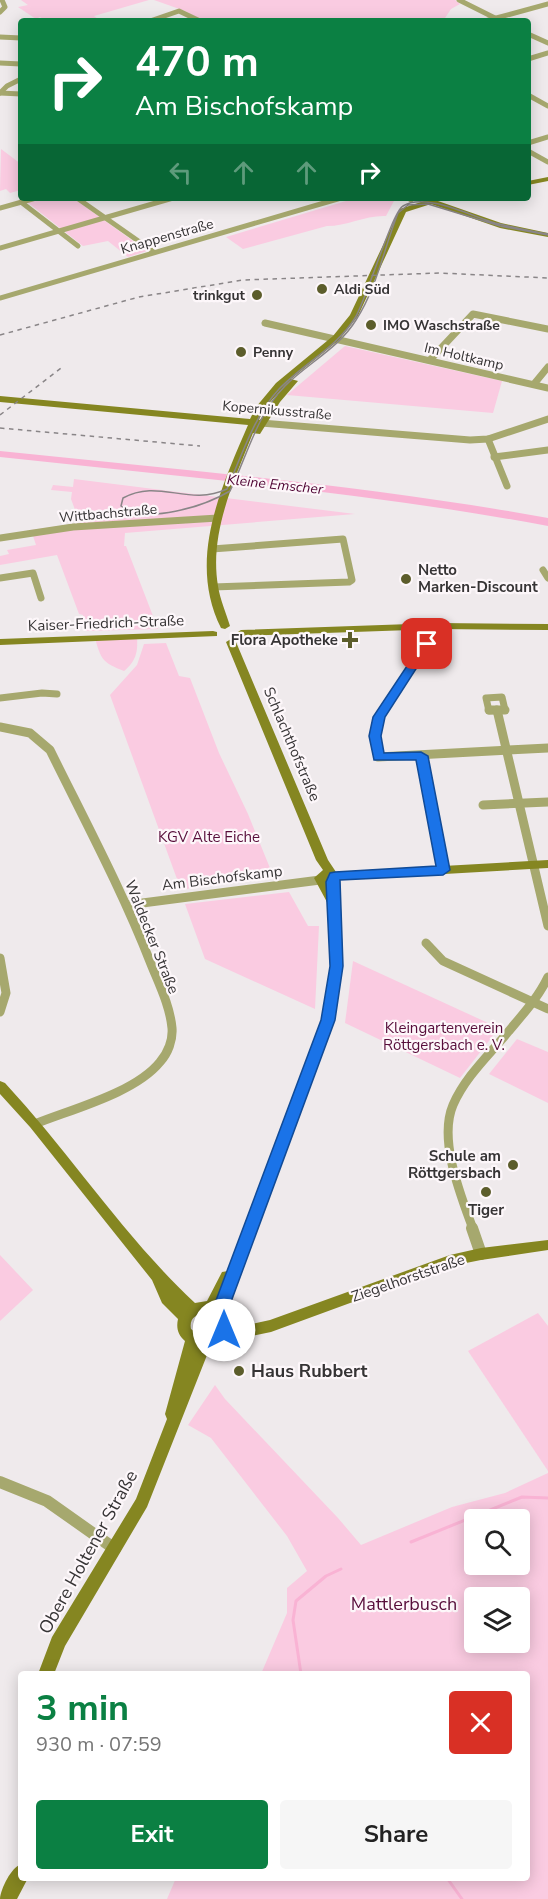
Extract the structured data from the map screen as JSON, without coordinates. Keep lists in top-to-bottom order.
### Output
{
  "streets": {
    "street": [
      "Knappenstraße",
      "Im Holtkamp",
      "Kopernikusstraße",
      "Wittbachstraße",
      "Kaiser-Friedrich-Straße",
      "Schlachthofstraße",
      "Am Bischofskamp",
      "Waldecker Straße",
      "Ziegelhorststraße",
      "Obere Holtener Straße"
    ]
  },
  "crossings": [
    ["Schlachthofstraße", "Am Bischofskamp"],
    ["Am Bischofskamp", "Waldecker Straße"]
  ],
  "water": ["Kleine Emscher"],
  "parks": ["KGV Alte Eiche", "Kleingartenverein Röttgersbach e. V.", "Mattlerbusch"],
  "places": {
    "other": [
      "Aldi Süd",
      "trinkgut",
      "IMO Waschstraße",
      "Penny",
      "Netto Marken-Discount",
      "Schule am Röttgersbach",
      "Tiger",
      "Haus Rubbert"
    ],
    "health": ["Flora Apotheke"]
  },
  "page": {
    "turn": ["470 m", "Am Bischofskamp"],
    "heading": ["3 min", "930 m · 07:59"],
    "buttons": ["Exit", "Share"]
  }
}
